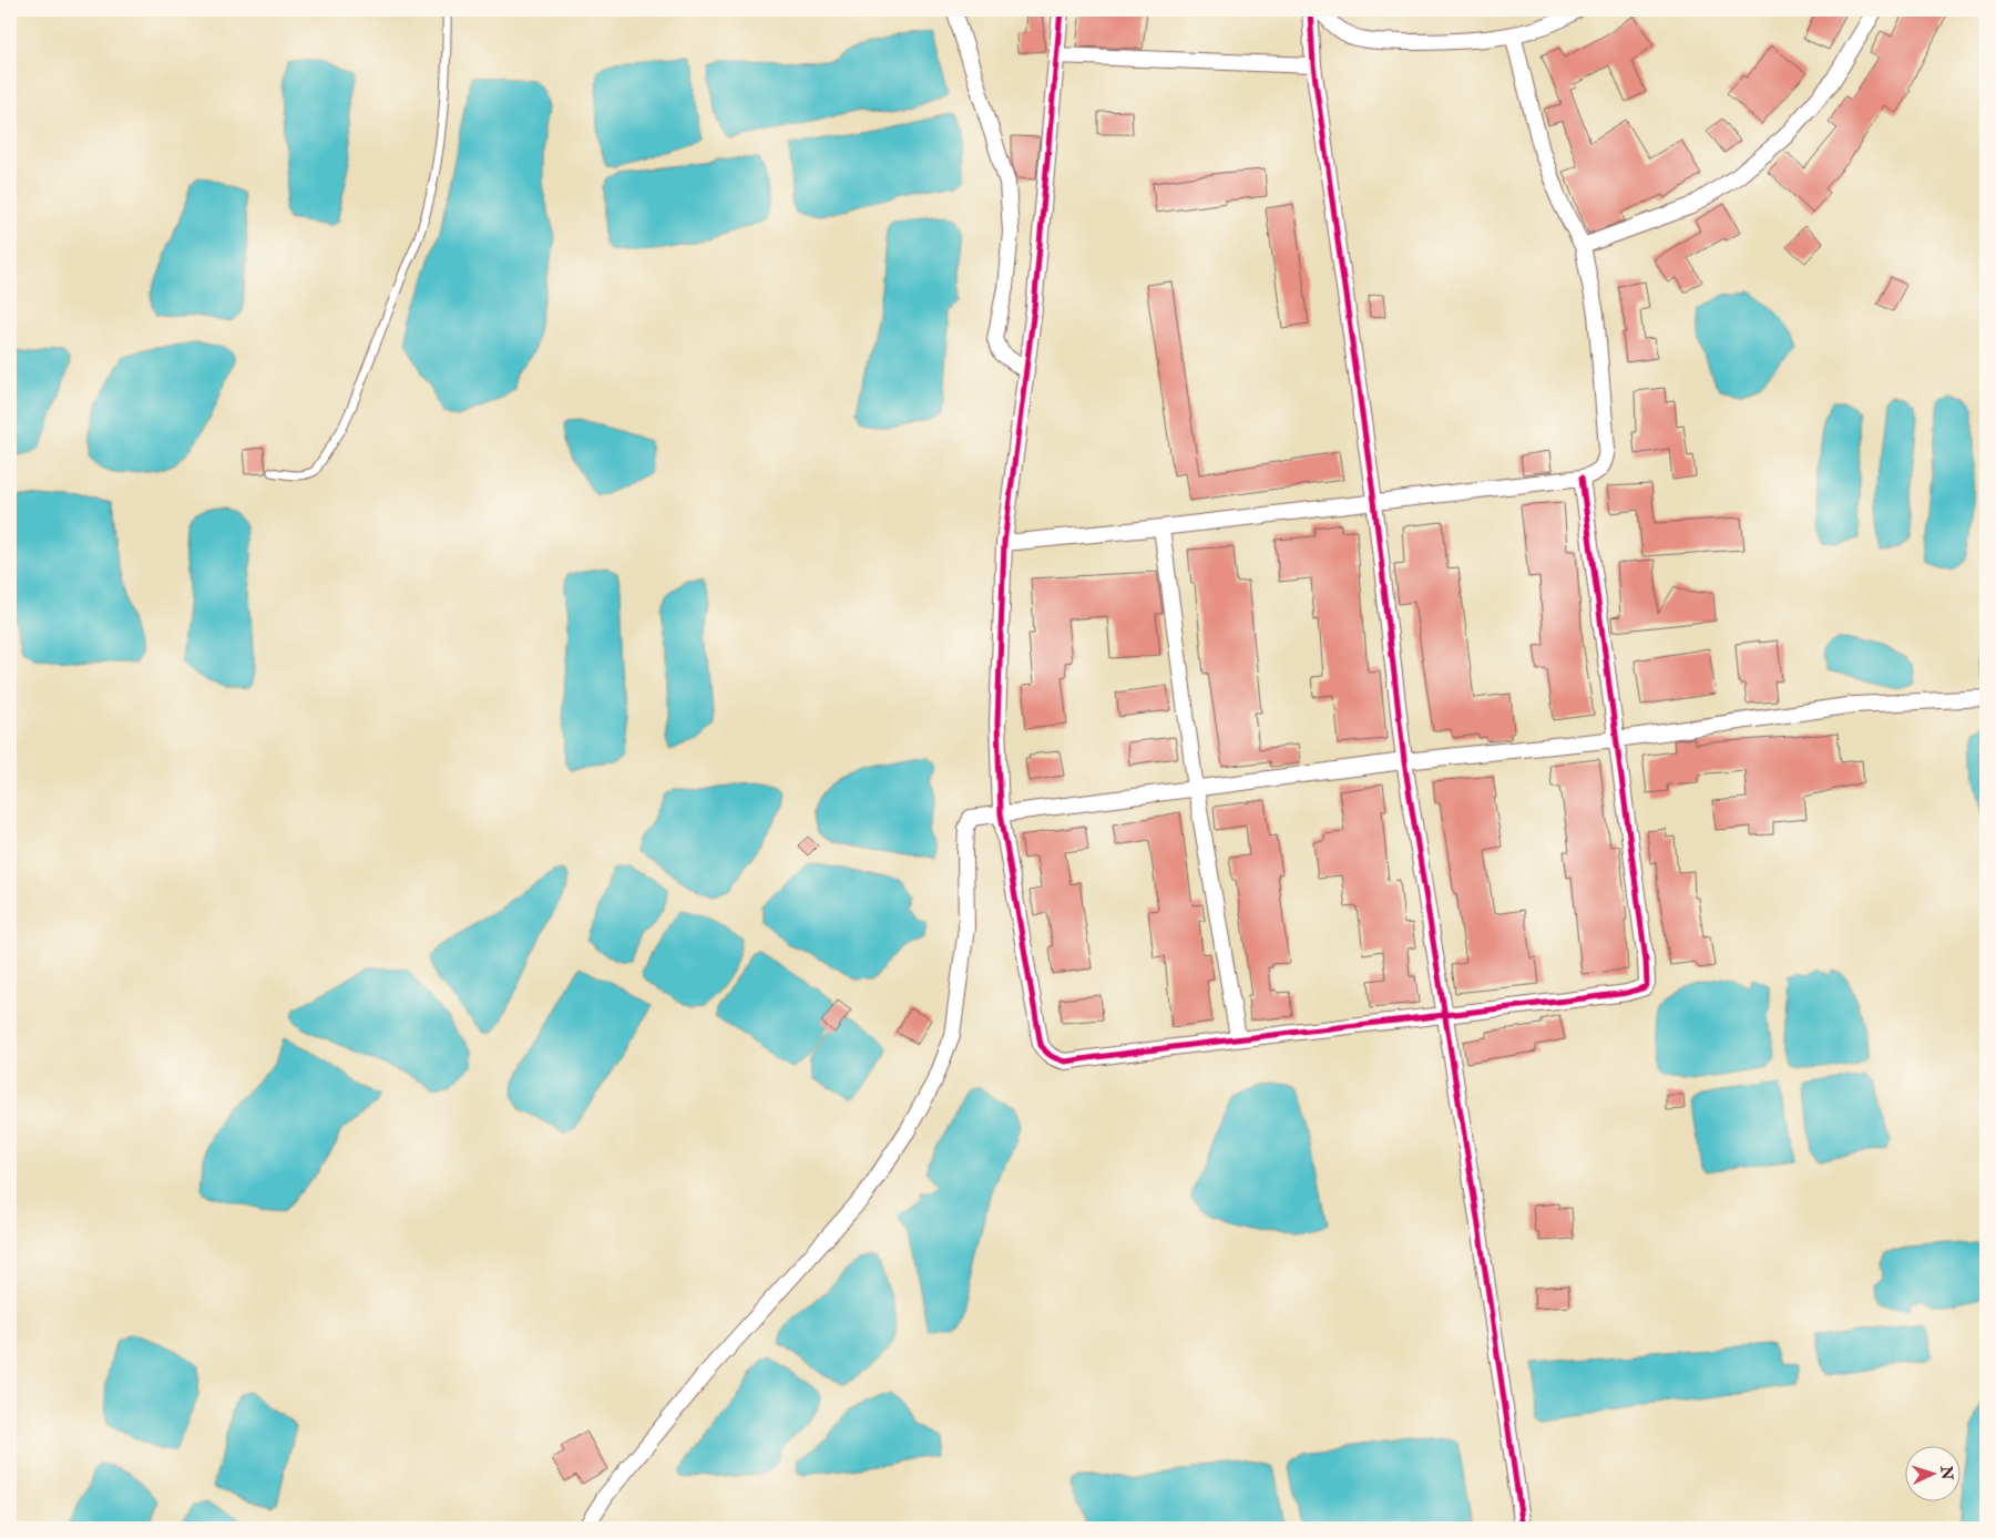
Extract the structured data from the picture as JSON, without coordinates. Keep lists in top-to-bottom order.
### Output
{
  "north": "right"
}
